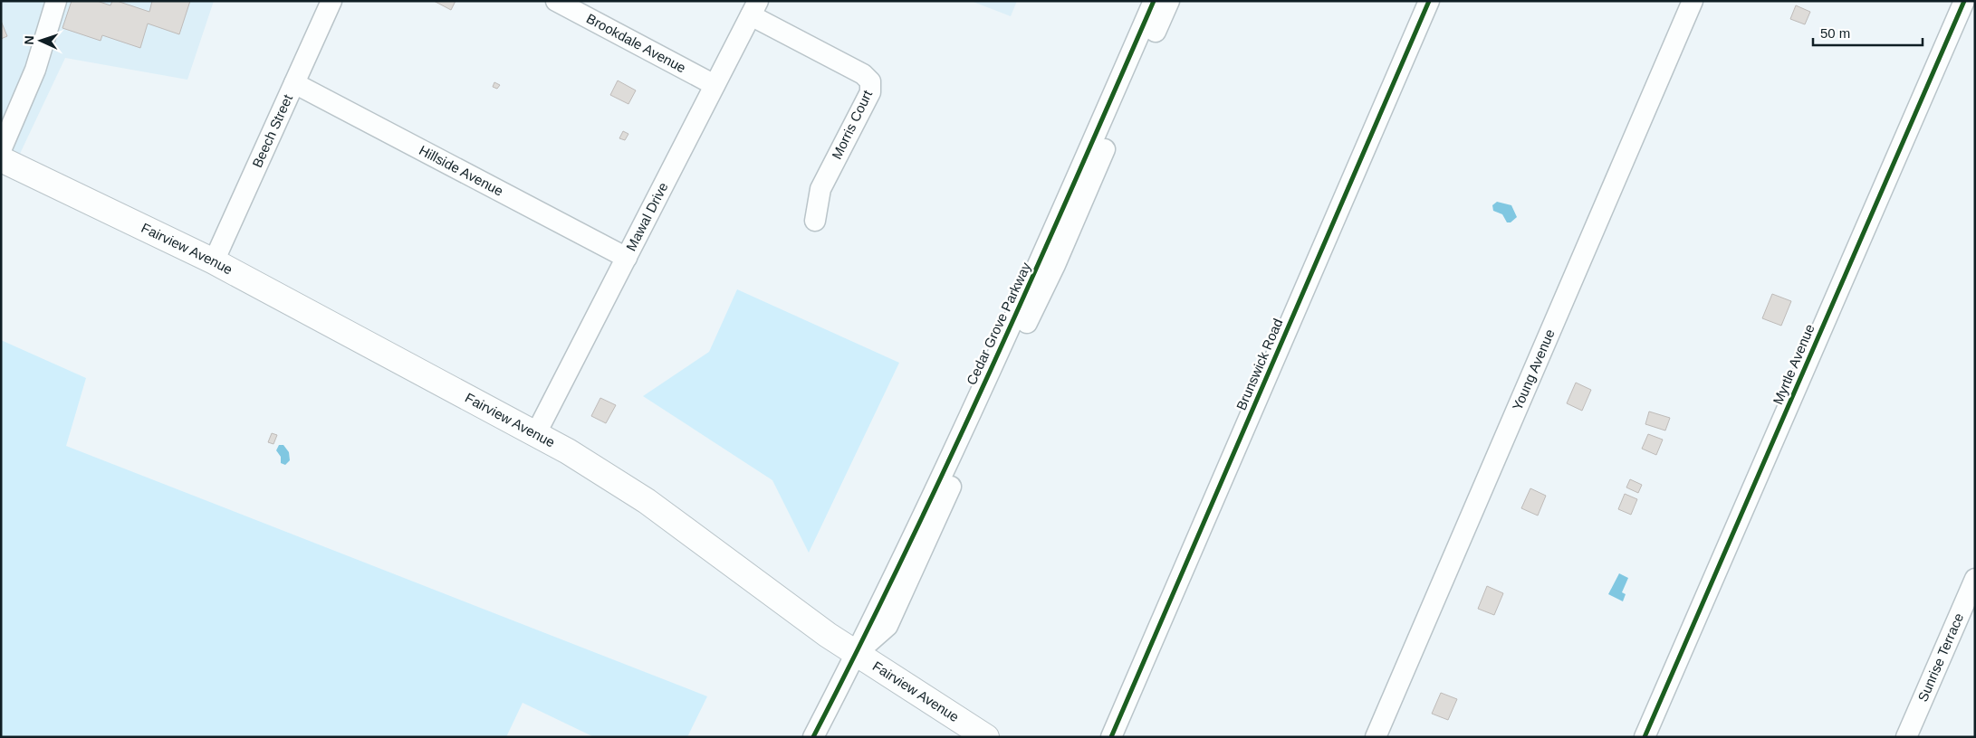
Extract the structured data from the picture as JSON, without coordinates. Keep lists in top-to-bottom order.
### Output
{
  "streets": {
    "main road": ["Fairview Avenue"],
    "street": [
      "Brookdale Avenue",
      "Morris Court",
      "Beech Street",
      "Hillside Avenue",
      "Mawal Drive",
      "Cedar Grove Parkway",
      "Brunswick Road",
      "Myrtle Avenue",
      "Young Avenue",
      "Sunrise Terrace"
    ]
  },
  "crossings": [
    ["Brookdale Avenue", "Mawal Drive"],
    ["Morris Court", "Mawal Drive"],
    ["Beech Street", "Hillside Avenue"],
    ["Beech Street", "Fairview Avenue"],
    ["Hillside Avenue", "Mawal Drive"],
    ["Mawal Drive", "Fairview Avenue"],
    ["Fairview Avenue", "Cedar Grove Parkway"]
  ],
  "scale_bar": "50 m",
  "north": "left"
}
